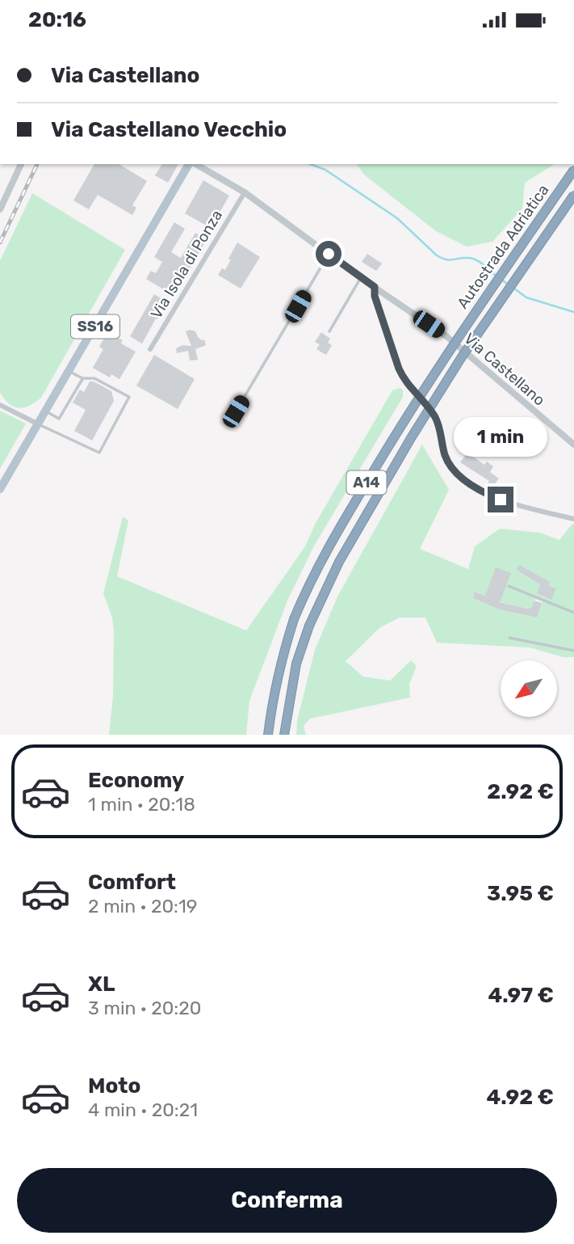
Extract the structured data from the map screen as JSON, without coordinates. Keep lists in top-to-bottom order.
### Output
{
  "streets": {
    "highway": ["Autostrada Adriatica", "A14"],
    "main road": ["SS16"],
    "street": ["Via Isola di Ponza", "Via Castellano"]
  },
  "crossings": [
    ["Via Isola di Ponza", "Via Castellano"]
  ],
  "north": "bottom left",
  "page": {
    "status": "20:16",
    "banner": ["Via Castellano", "Via Castellano Vecchio"],
    "bubble": "1 min",
    "list": [
      {
        "name": "Economy",
        "note": "1 min · 20:18",
        "value": "2.92 €"
      },
      {
        "name": "Comfort",
        "note": "2 min · 20:19",
        "value": "3.95 €"
      },
      {
        "name": "XL",
        "note": "3 min · 20:20",
        "value": "4.97 €"
      },
      {
        "name": "Moto",
        "note": "4 min · 20:21",
        "value": "4.92 €"
      }
    ],
    "buttons": "Conferma"
  }
}
